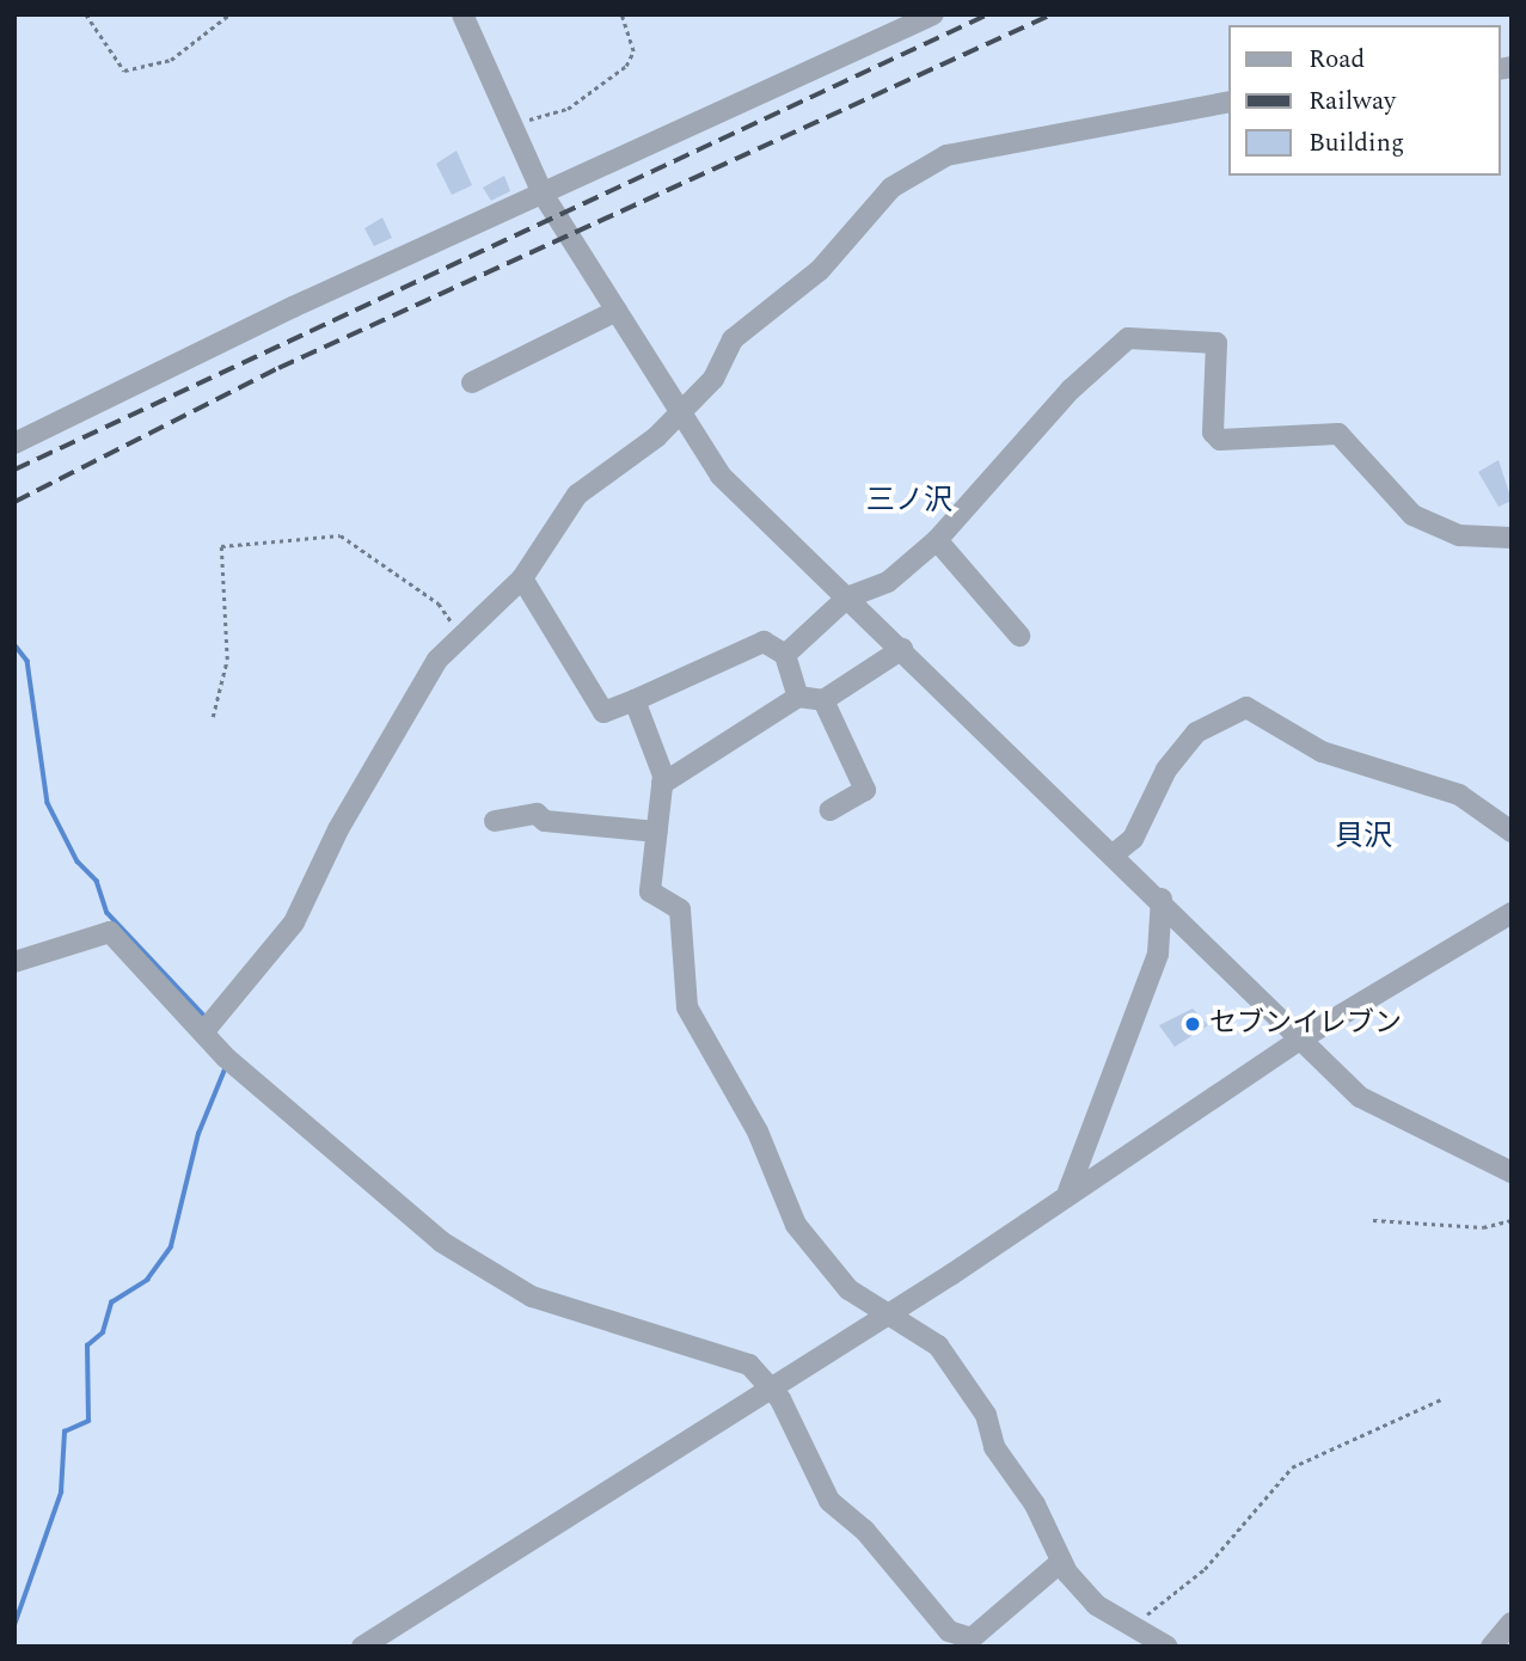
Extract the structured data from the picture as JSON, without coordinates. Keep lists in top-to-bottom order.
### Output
{
  "districts": ["三ノ沢", "貝沢"],
  "places": ["セブンイレブン"],
  "legend": ["Road", "Railway", "Building"]
}
